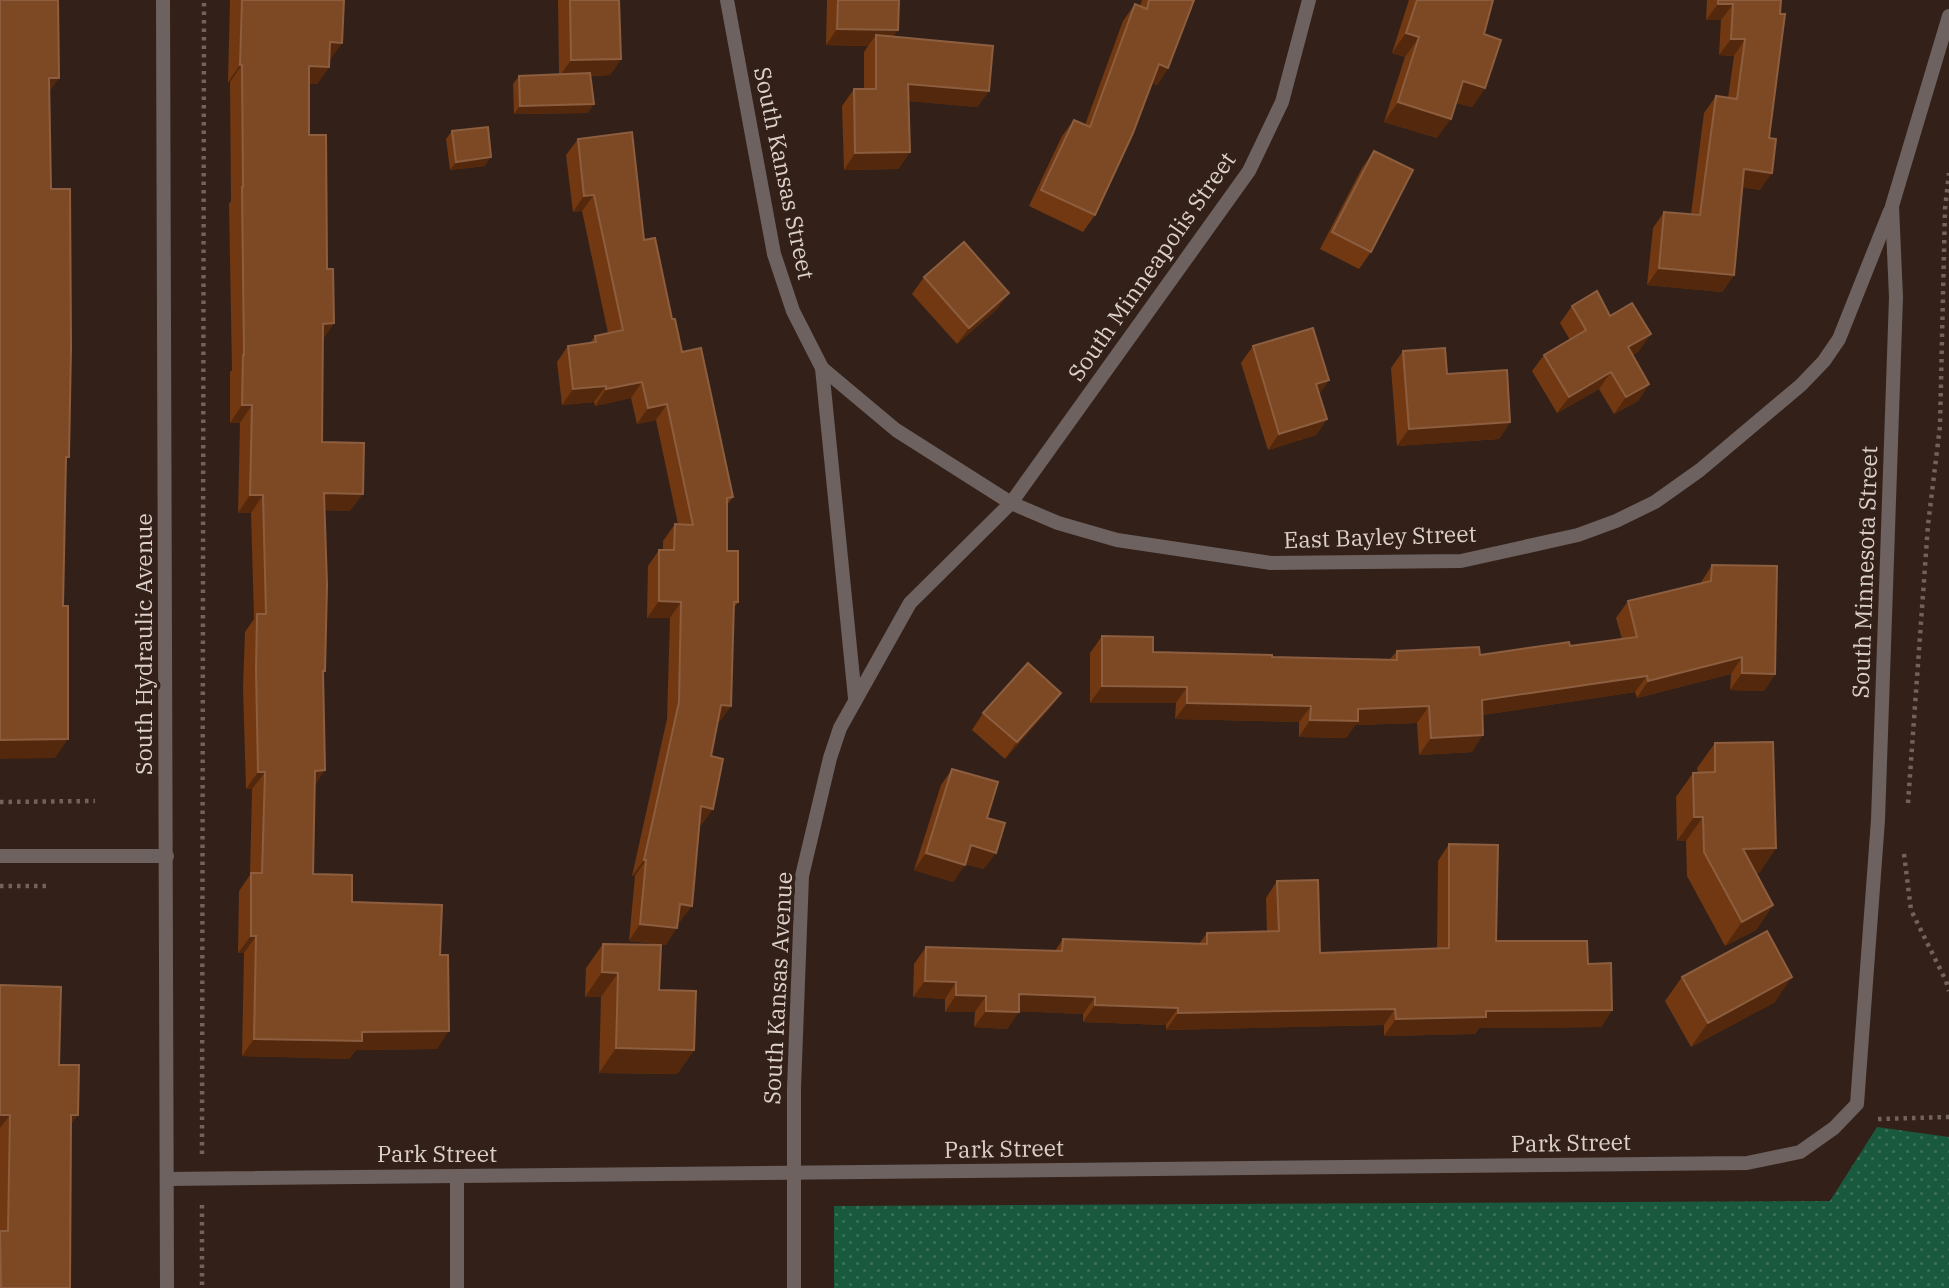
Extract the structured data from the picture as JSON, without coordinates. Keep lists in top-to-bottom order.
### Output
{
  "streets": {
    "street": [
      "South Kansas Street",
      "South Minneapolis Street",
      "East Bayley Street",
      "South Minnesota Street",
      "South Hydraulic Avenue",
      "South Kansas Avenue",
      "Park Street"
    ]
  },
  "crossings": [
    ["South Kansas Street", "South Minneapolis Street"],
    ["South Kansas Street", "East Bayley Street"],
    ["South Kansas Street", "South Kansas Avenue"],
    ["South Minneapolis Street", "East Bayley Street"],
    ["South Minneapolis Street", "South Kansas Avenue"],
    ["East Bayley Street", "South Minnesota Street"],
    ["East Bayley Street", "South Kansas Avenue"],
    ["South Minnesota Street", "Park Street"],
    ["South Hydraulic Avenue", "Park Street"],
    ["South Kansas Avenue", "Park Street"]
  ]
}
